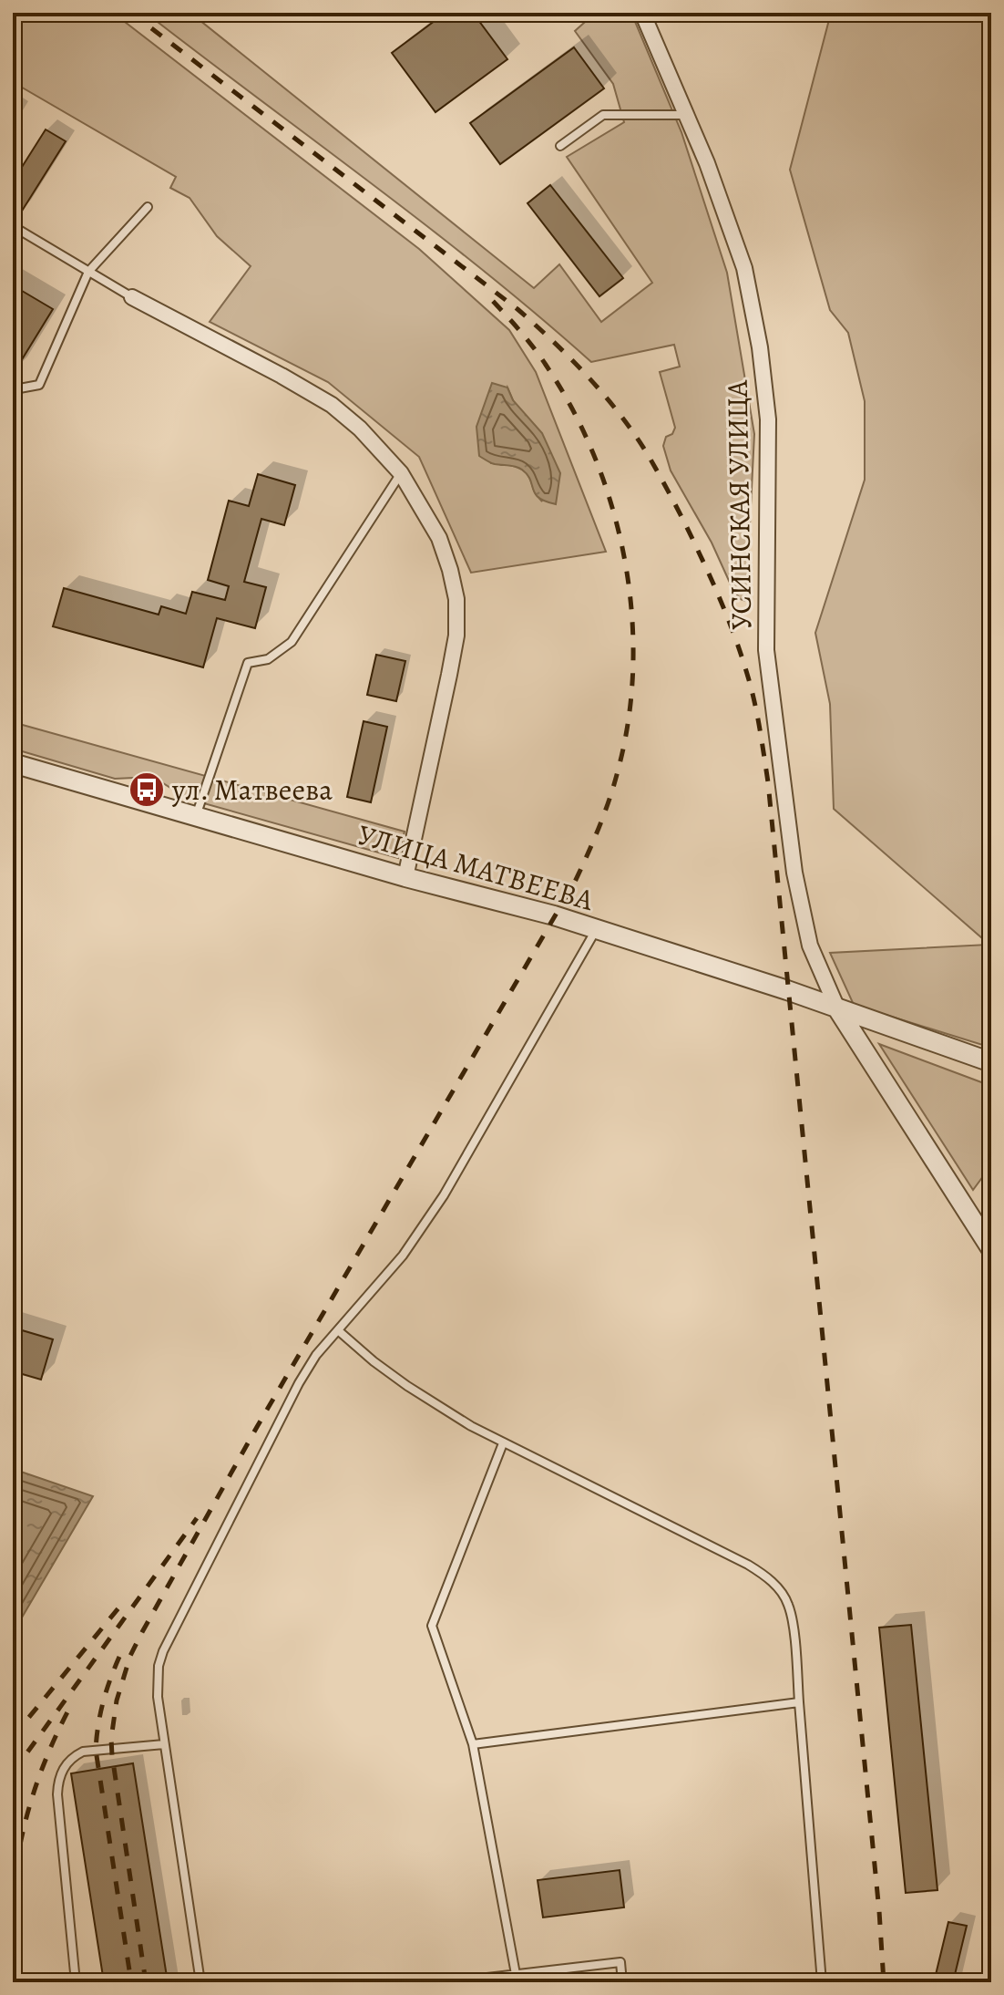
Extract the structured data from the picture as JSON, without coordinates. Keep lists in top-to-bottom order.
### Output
{
  "streets": {
    "street": ["УСИНСКАЯ УЛИЦА", "УЛИЦА МАТВЕЕВА"]
  },
  "crossings": [
    ["УСИНСКАЯ УЛИЦА", "УЛИЦА МАТВЕЕВА"]
  ],
  "places": {
    "bus stop": ["ул. Матвеева"]
  }
}
